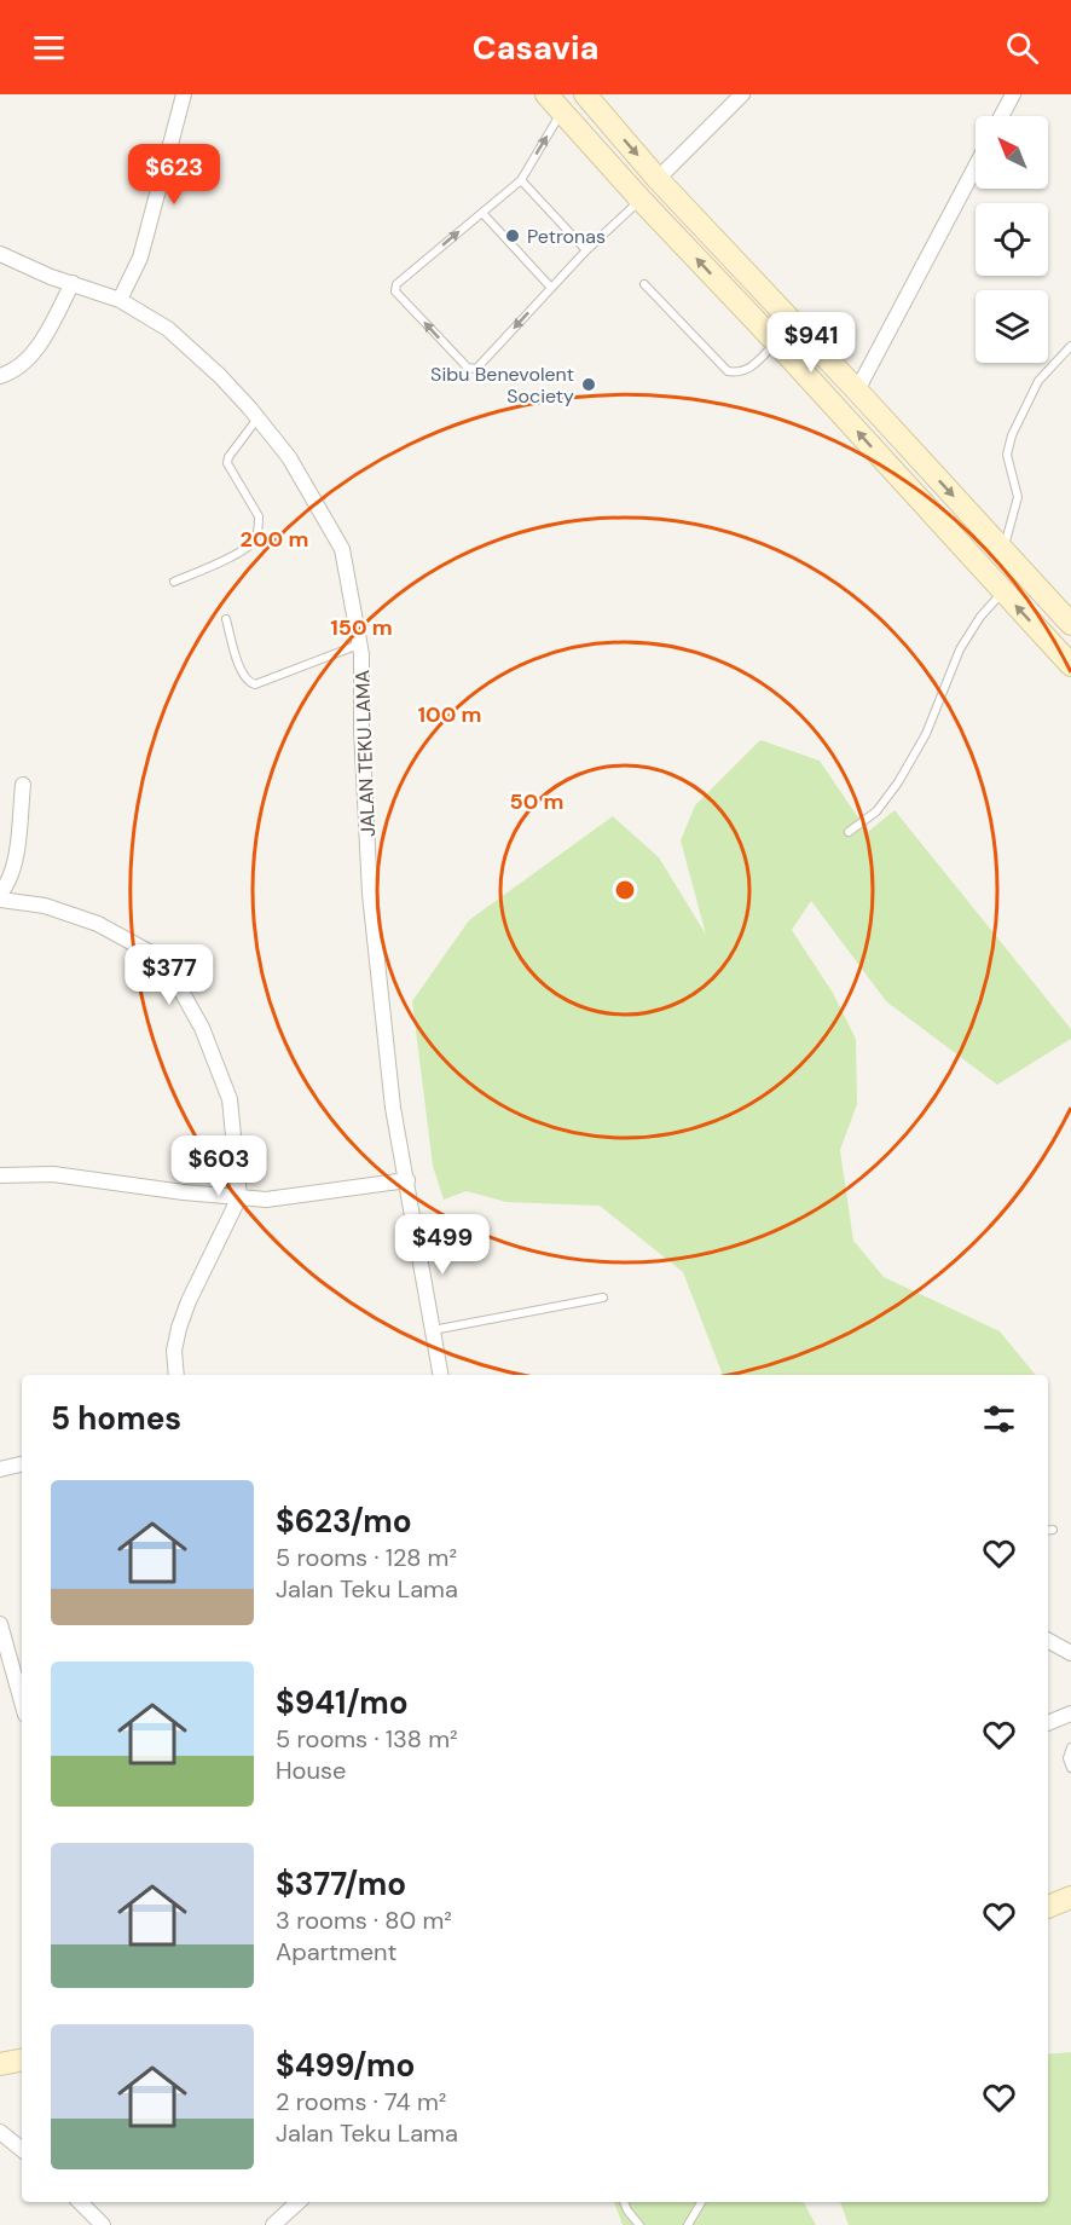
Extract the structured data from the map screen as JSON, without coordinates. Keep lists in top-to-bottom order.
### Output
{
  "streets": {
    "street": ["JALAN TEKU LAMA"]
  },
  "places": ["Petronas", "Sibu Benevolent Society"],
  "north": "top left",
  "page": {
    "header": "Casavia",
    "price": [
      "$623",
      "$941",
      "$377",
      "$603",
      "$499"
    ],
    "heading": "5 homes",
    "list": [
      {
        "name": "$623/mo",
        "note": "5 rooms · 128 m² · Jalan Teku Lama"
      },
      {
        "name": "$941/mo",
        "note": "5 rooms · 138 m² · House"
      },
      {
        "name": "$377/mo",
        "note": "3 rooms · 80 m² · Apartment"
      },
      {
        "name": "$499/mo",
        "note": "2 rooms · 74 m² · Jalan Teku Lama"
      }
    ]
  },
  "rings": [
    "200 m",
    "150 m",
    "100 m",
    "50 m"
  ]
}
